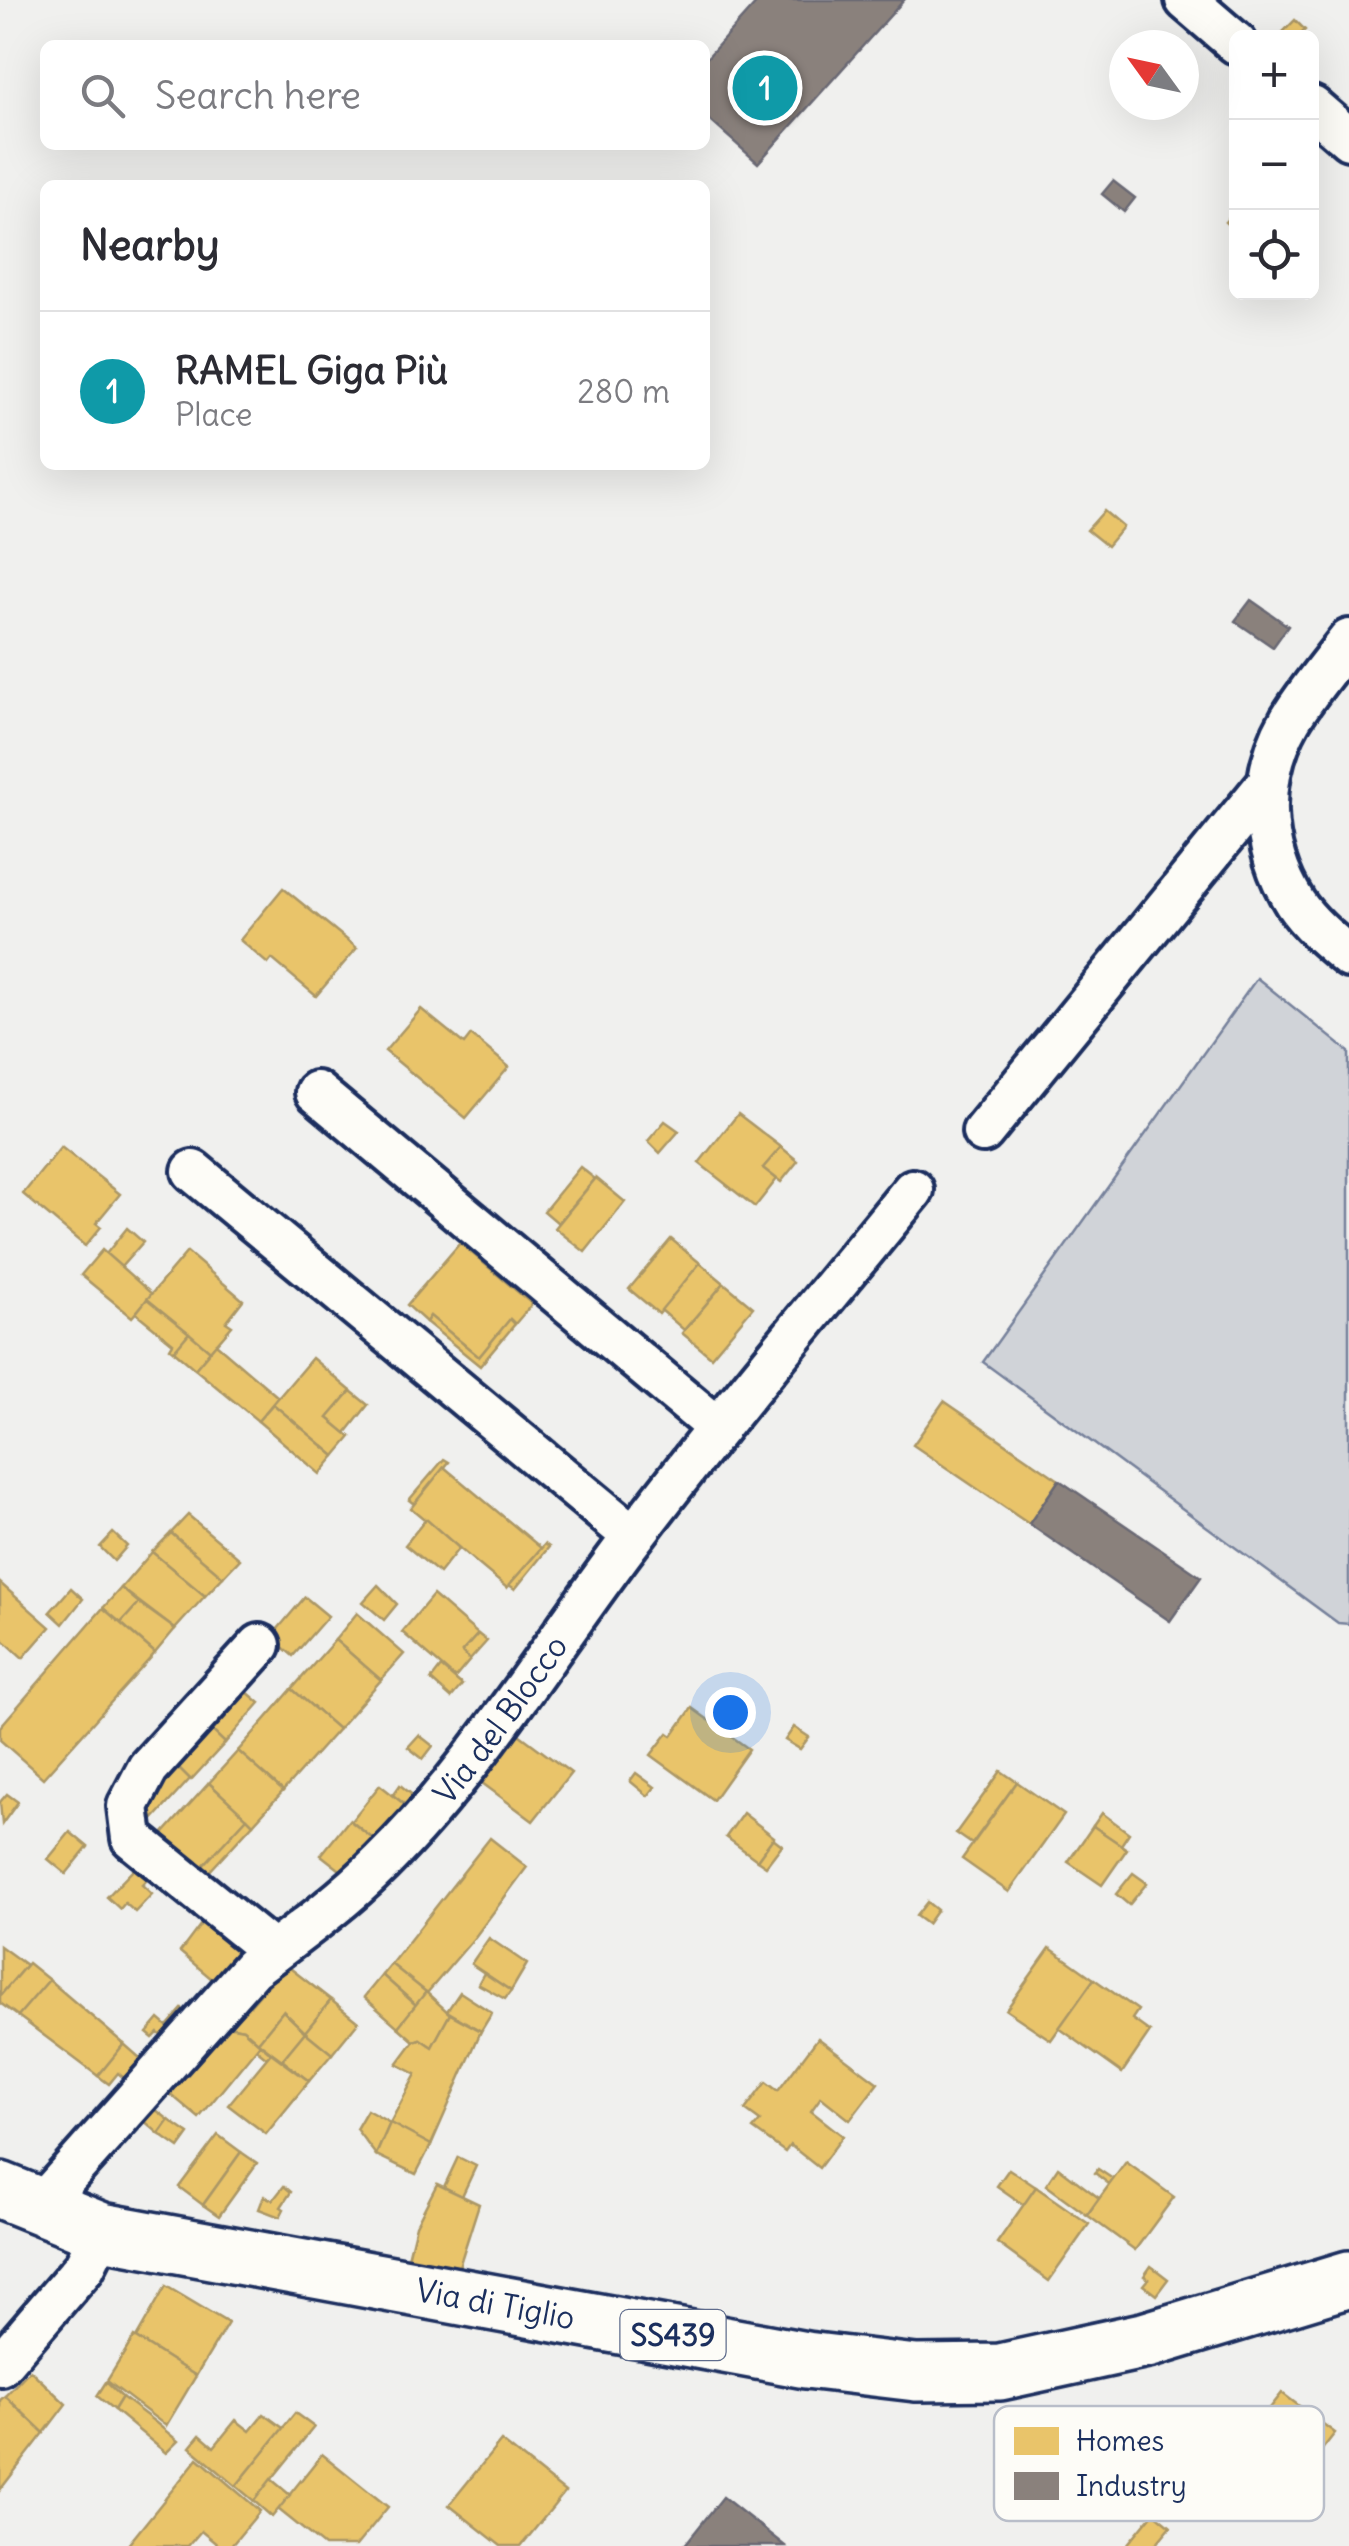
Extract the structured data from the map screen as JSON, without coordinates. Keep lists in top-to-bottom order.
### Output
{
  "streets": {
    "main road": ["Via di Tiglio", "SS439"],
    "street": ["Via del Blocco"]
  },
  "crossings": [
    ["Via del Blocco", "Via di Tiglio"]
  ],
  "legend": ["Homes", "Industry"],
  "north": "top left",
  "page": {
    "map_buttons": ["+", "−"],
    "search": "Search here",
    "pins": "1",
    "heading": "Nearby",
    "list": [
      {
        "mark": "1",
        "name": "RAMEL Giga Più",
        "note": "Place",
        "value": "280 m"
      }
    ]
  }
}
